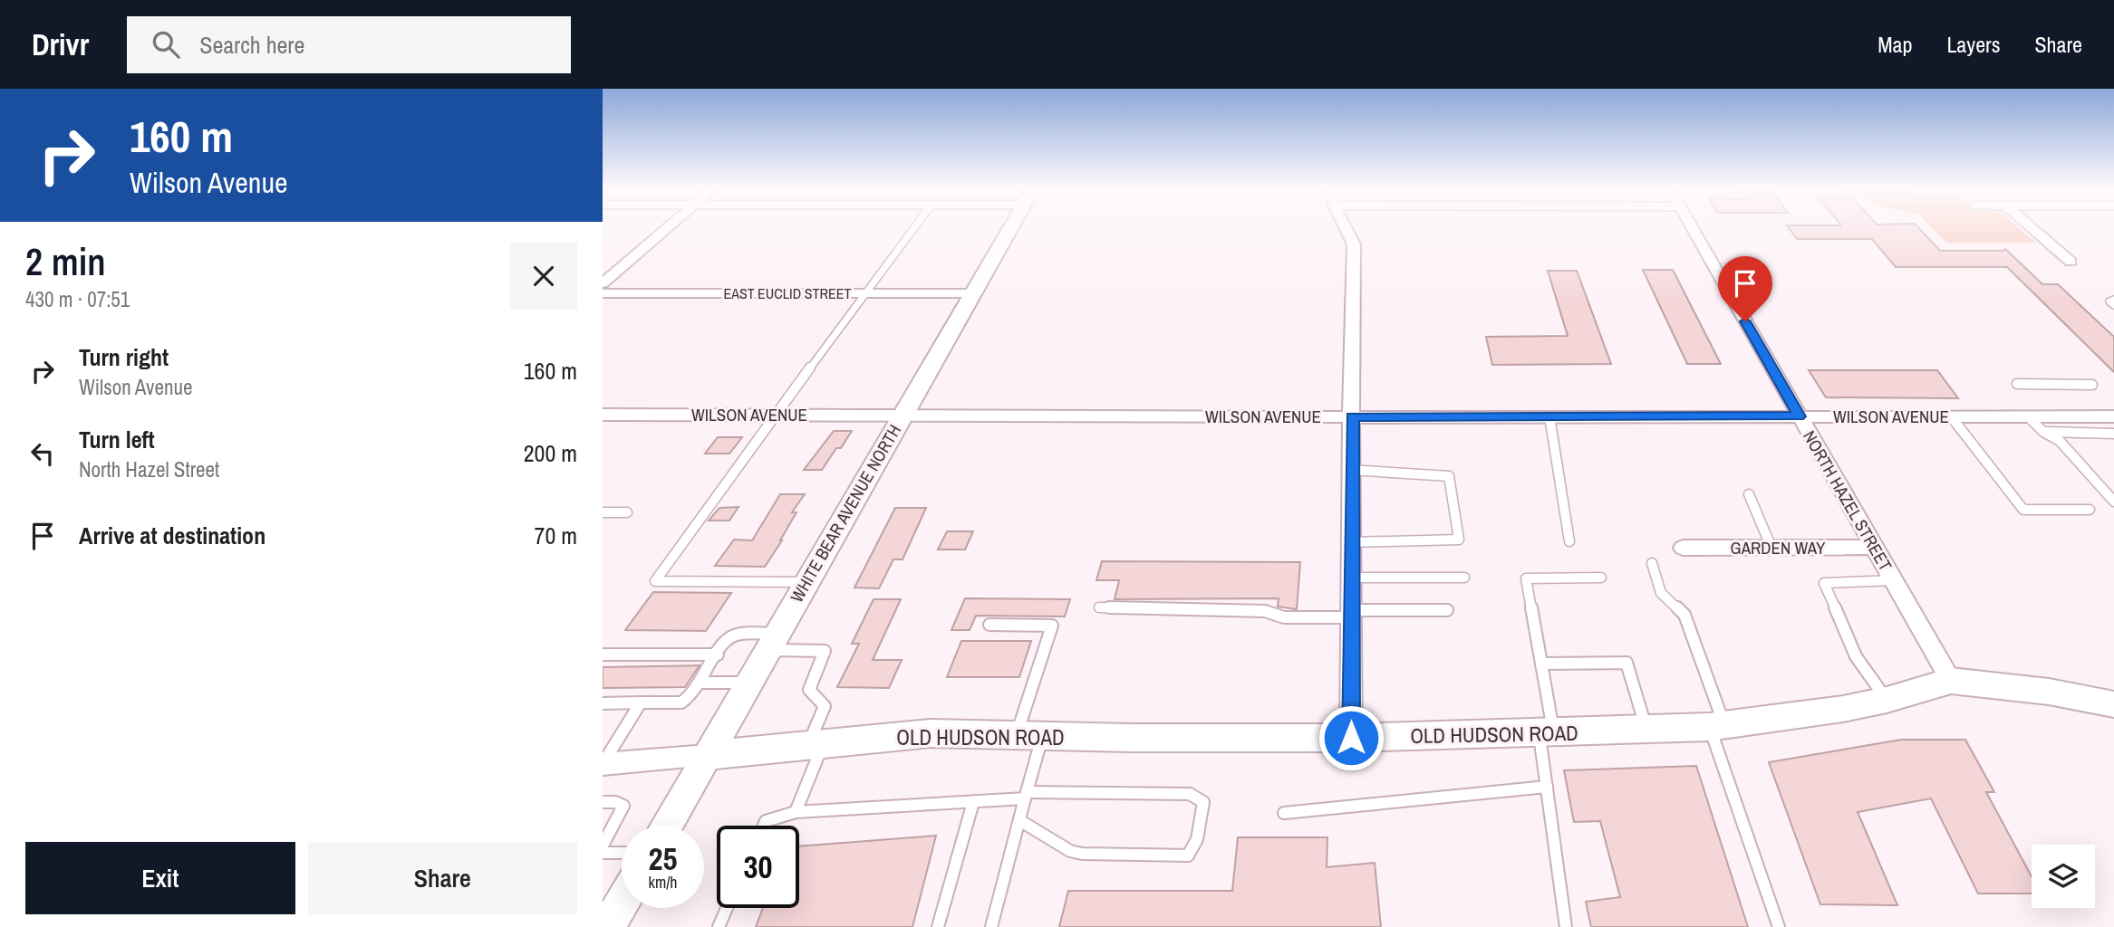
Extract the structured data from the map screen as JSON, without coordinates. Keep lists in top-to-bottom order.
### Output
{
  "streets": {
    "street": [
      "EAST EUCLID STREET",
      "WILSON AVENUE",
      "NORTH HAZEL STREET",
      "WHITE BEAR AVENUE NORTH",
      "GARDEN WAY",
      "OLD HUDSON ROAD"
    ]
  },
  "crossings": [
    ["EAST EUCLID STREET", "WHITE BEAR AVENUE NORTH"],
    ["WILSON AVENUE", "NORTH HAZEL STREET"],
    ["WILSON AVENUE", "WHITE BEAR AVENUE NORTH"],
    ["NORTH HAZEL STREET", "GARDEN WAY"],
    ["NORTH HAZEL STREET", "OLD HUDSON ROAD"],
    ["WHITE BEAR AVENUE NORTH", "OLD HUDSON ROAD"]
  ],
  "page": {
    "header": "Drivr",
    "search": "Search here",
    "nav": ["Map", "Layers", "Share"],
    "turn": ["160 m", "Wilson Avenue"],
    "heading": ["2 min", "430 m · 07:51"],
    "list": [
      {
        "name": "Turn right",
        "note": "Wilson Avenue",
        "value": "160 m"
      },
      {
        "name": "Turn left",
        "note": "North Hazel Street",
        "value": "200 m"
      },
      {
        "name": "Arrive at destination",
        "value": "70 m"
      }
    ],
    "speed": "25 km/h",
    "limit": "30",
    "buttons": ["Exit", "Share"]
  }
}
